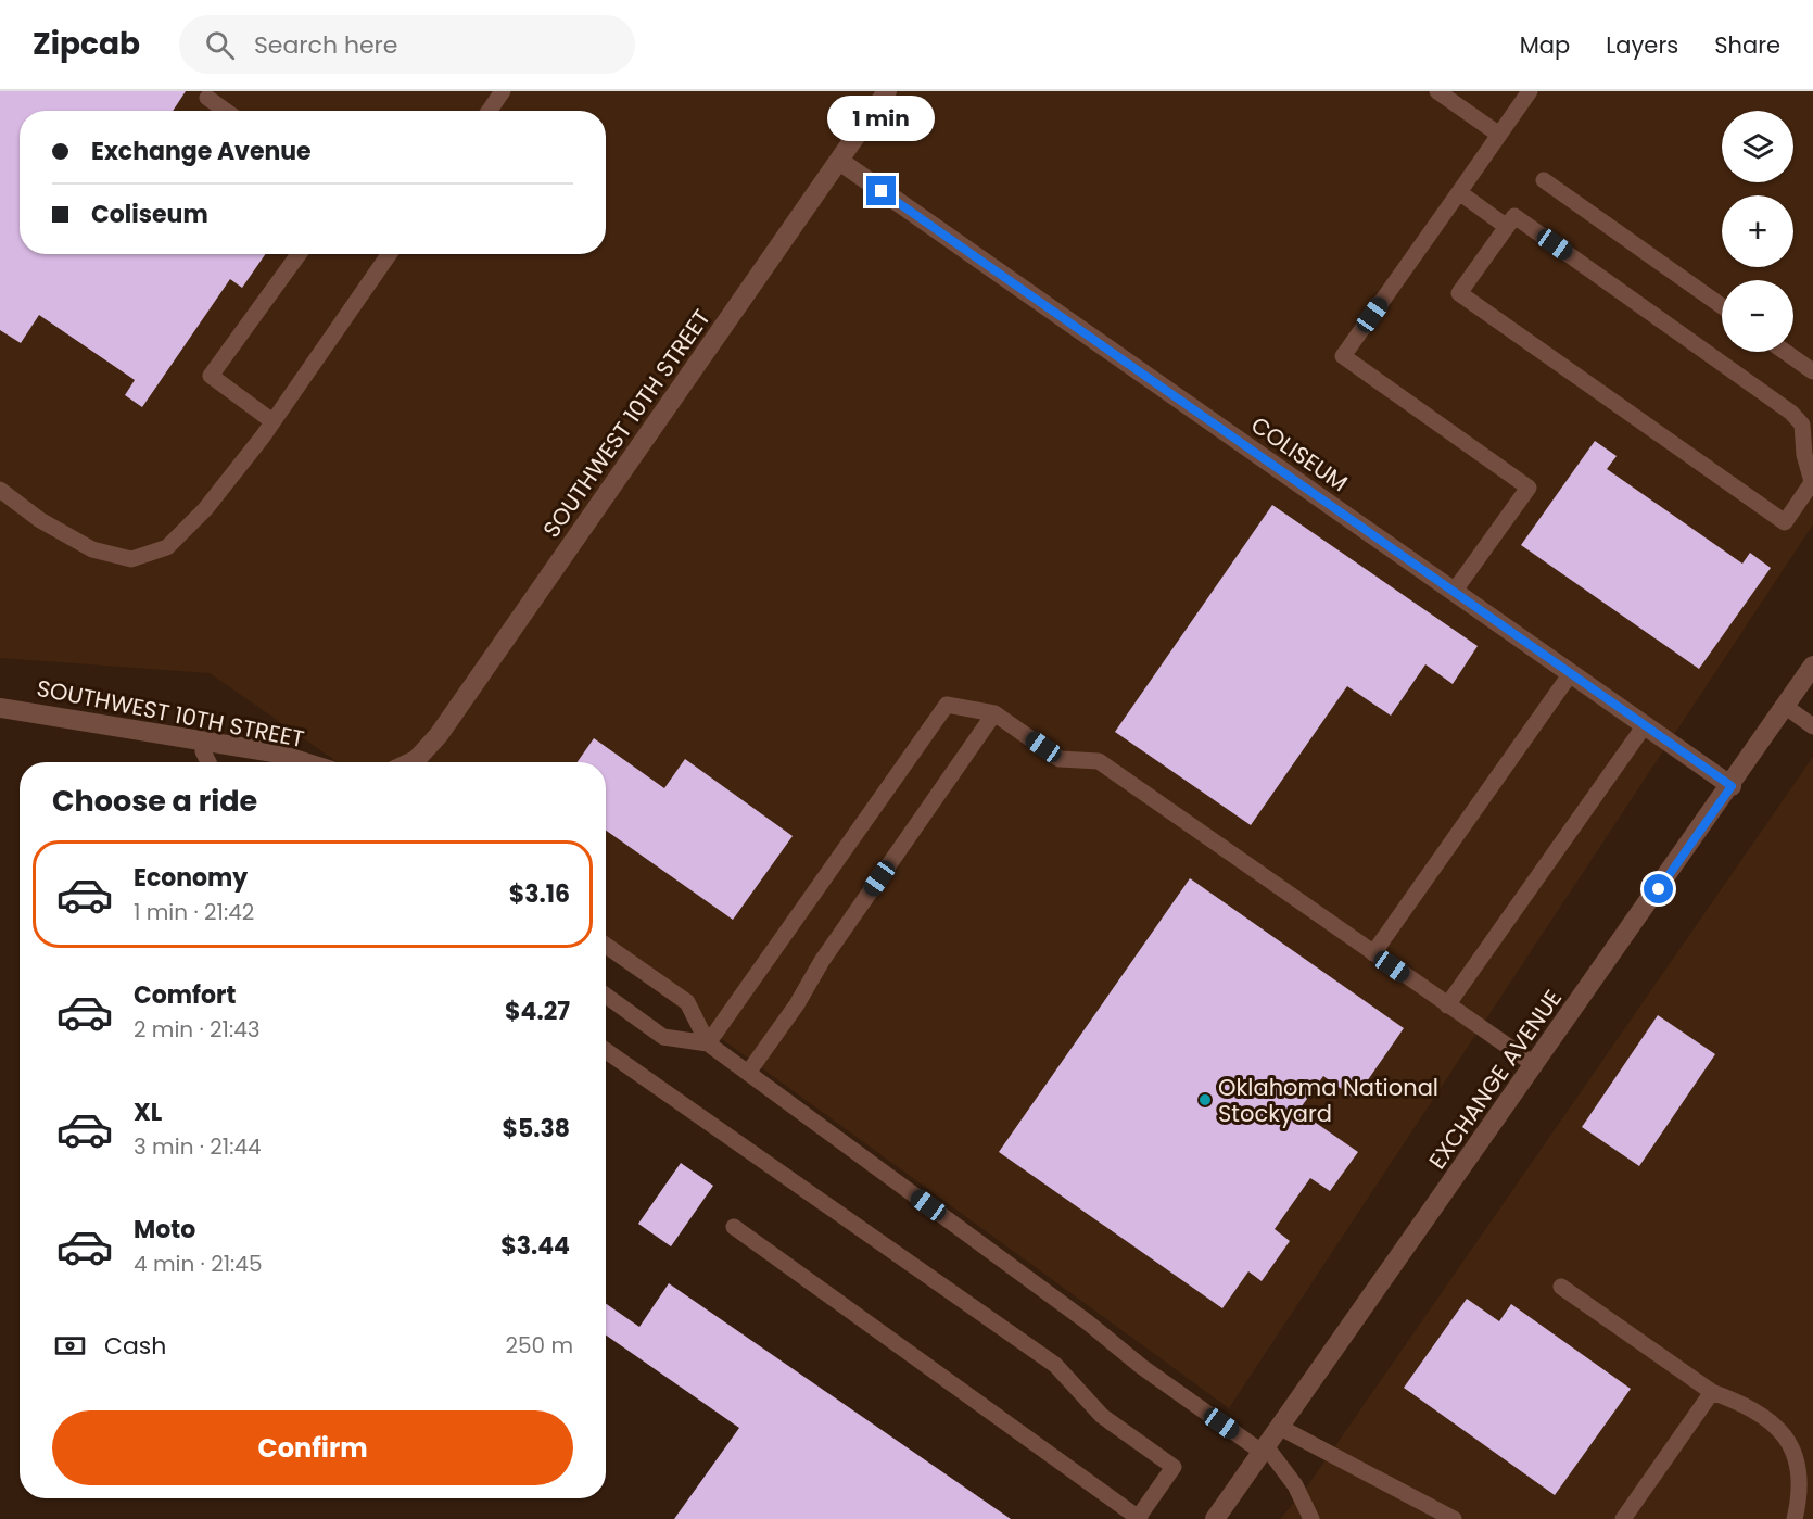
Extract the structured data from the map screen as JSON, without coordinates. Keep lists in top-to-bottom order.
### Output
{
  "streets": {
    "street": ["SOUTHWEST 10TH STREET", "COLISEUM", "EXCHANGE AVENUE"]
  },
  "crossings": [
    ["SOUTHWEST 10TH STREET", "COLISEUM"],
    ["COLISEUM", "EXCHANGE AVENUE"]
  ],
  "places": ["Oklahoma National Stockyard"],
  "page": {
    "header": "Zipcab",
    "search": "Search here",
    "nav": ["Map", "Layers", "Share"],
    "bubble": "1 min",
    "map_buttons": ["+", "−"],
    "banner": ["Exchange Avenue", "Coliseum"],
    "heading": "Choose a ride",
    "list": [
      {
        "name": "Economy",
        "note": "1 min · 21:42",
        "value": "$3.16"
      },
      {
        "name": "Comfort",
        "note": "2 min · 21:43",
        "value": "$4.27"
      },
      {
        "name": "XL",
        "note": "3 min · 21:44",
        "value": "$5.38"
      },
      {
        "name": "Moto",
        "note": "4 min · 21:45",
        "value": "$3.44"
      }
    ],
    "pay": ["Cash", "250 m"],
    "buttons": "Confirm"
  }
}
